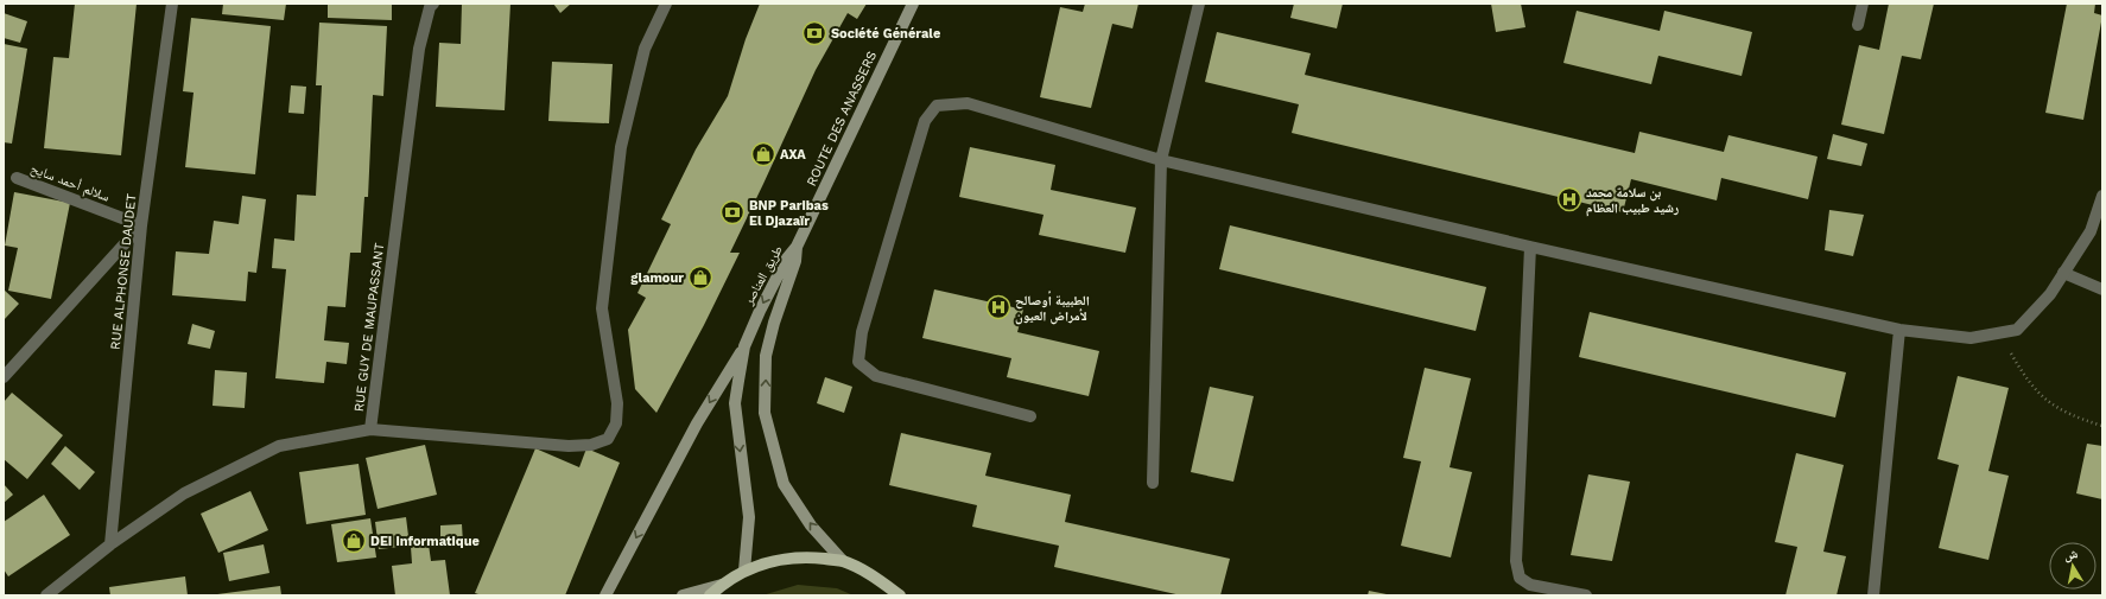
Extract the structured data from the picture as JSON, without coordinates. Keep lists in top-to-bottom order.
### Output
{
  "streets": {
    "main road": ["ROUTE DES ANASSERS", "طريق العناصر"],
    "street": ["سلالم أحمد سايح", "RUE ALPHONSE DAUDET", "RUE GUY DE MAUPASSANT"]
  },
  "crossings": [
    ["ROUTE DES ANASSERS", "طريق العناصر"],
    ["سلالم أحمد سايح", "RUE ALPHONSE DAUDET"],
    ["RUE ALPHONSE DAUDET", "RUE GUY DE MAUPASSANT"]
  ],
  "places": {
    "bank": ["Société Générale", "BNP Paribas El Djazaïr"],
    "shop": ["AXA", "glamour", "DEI informatique"],
    "hospital": ["بن سلامة محمد رشيد طبيب العظام", "الطبيبة أوصالح لأمراض العيون"]
  },
  "north": "top"
}
